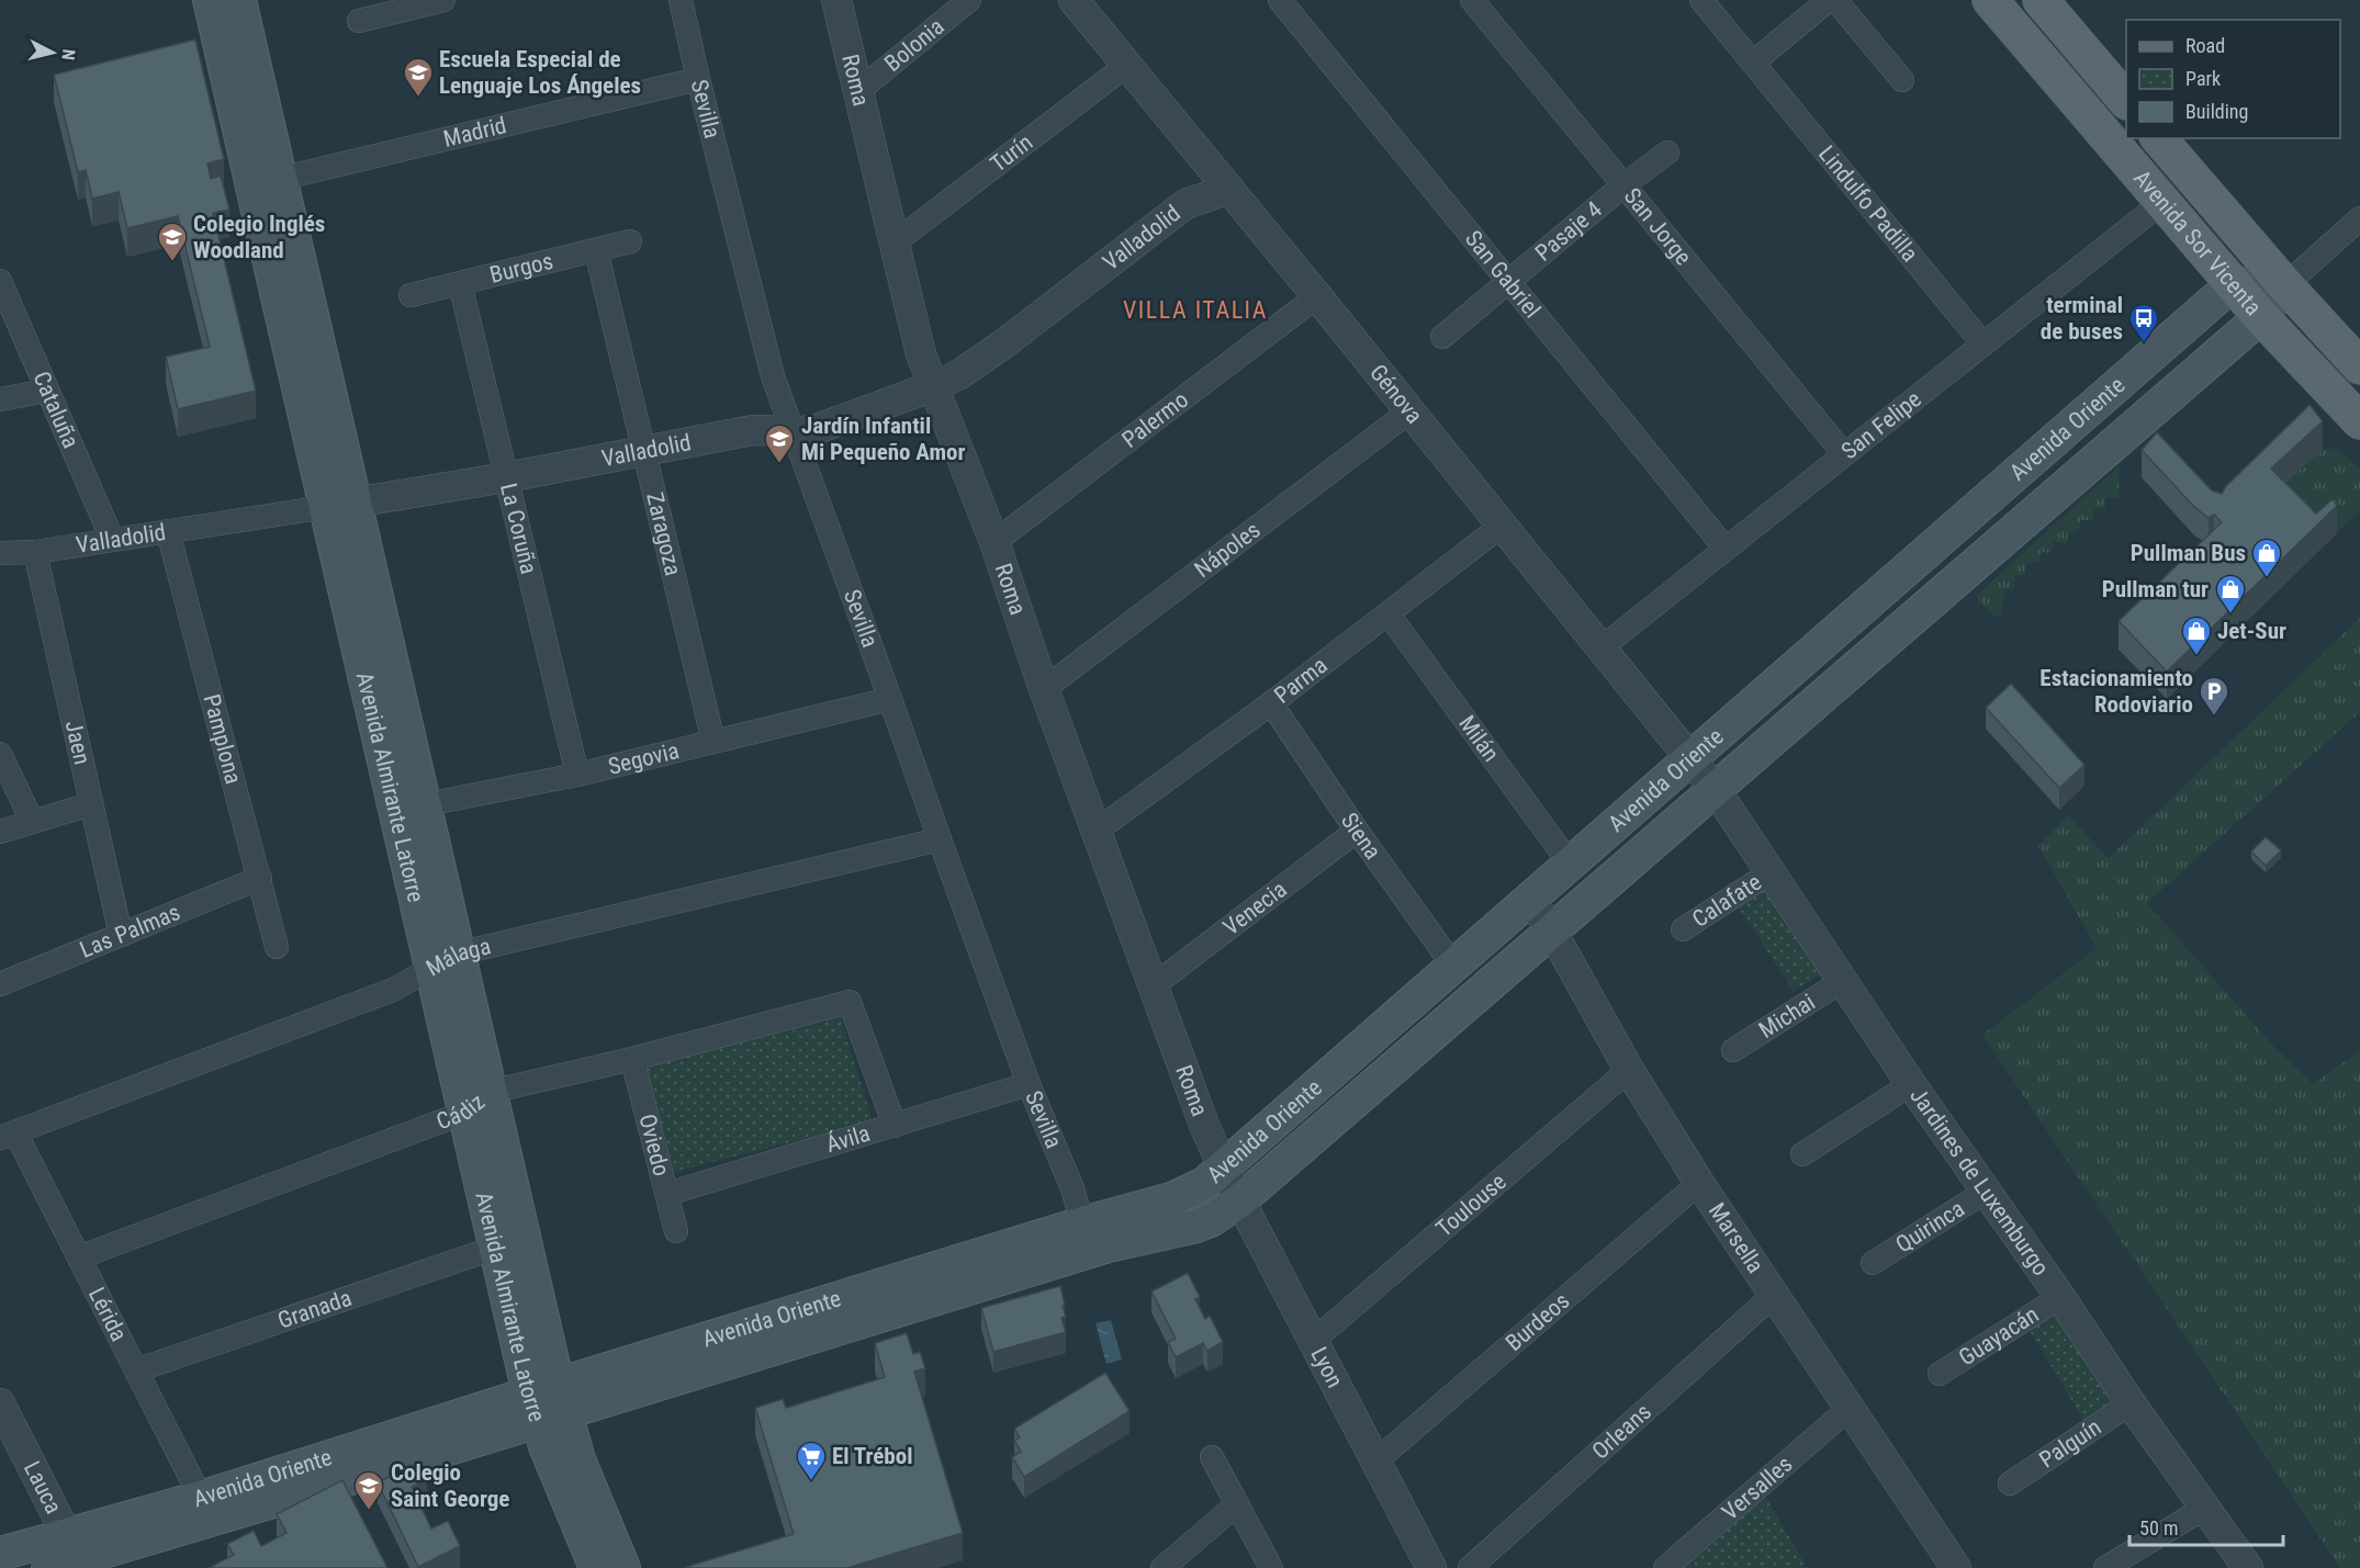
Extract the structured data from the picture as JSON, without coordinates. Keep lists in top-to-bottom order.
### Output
{
  "streets": {
    "main road": ["Avenida Sor Vicenta", "Avenida Oriente", "Avenida Almirante Latorre"],
    "street": [
      "Bolonia",
      "Roma",
      "Sevilla",
      "Madrid",
      "Turín",
      "Lindulfo Padilla",
      "San Jorge",
      "Pasaje 4",
      "Valladolid",
      "Burgos",
      "San Gabriel",
      "Génova",
      "Cataluña",
      "Palermo",
      "San Felipe",
      "La Coruña",
      "Zaragoza",
      "Nápoles",
      "Parma",
      "Milán",
      "Pamplona",
      "Jaen",
      "Segovia",
      "Siena",
      "Calafate",
      "Venecia",
      "Las Palmas",
      "Málaga",
      "Michai",
      "Cádiz",
      "Ávila",
      "Oviedo",
      "Jardines de Luxemburgo",
      "Toulouse",
      "Quirinca",
      "Marsella",
      "Granada",
      "Lérida",
      "Burdeos",
      "Guayacán",
      "Lyon",
      "Orleans",
      "Palguín",
      "Lauca",
      "Versalles"
    ]
  },
  "crossings": [
    ["Bolonia", "Roma"],
    ["Roma", "Turín"],
    ["Roma", "Valladolid"],
    ["Roma", "Palermo"],
    ["Roma", "Avenida Oriente"],
    ["Roma", "Nápoles"],
    ["Roma", "Parma"],
    ["Roma", "Venecia"],
    ["Roma", "Lyon"],
    ["Sevilla", "Madrid"],
    ["Sevilla", "Valladolid"],
    ["Sevilla", "Avenida Oriente"],
    ["Sevilla", "Segovia"],
    ["Sevilla", "Málaga"],
    ["Sevilla", "Ávila"],
    ["Madrid", "Avenida Almirante Latorre"],
    ["Turín", "Génova"],
    ["Lindulfo Padilla", "San Felipe"],
    ["San Jorge", "Pasaje 4"],
    ["San Jorge", "San Felipe"],
    ["Pasaje 4", "San Gabriel"],
    ["Valladolid", "Génova"],
    ["Valladolid", "Cataluña"],
    ["Valladolid", "La Coruña"],
    ["Valladolid", "Zaragoza"],
    ["Valladolid", "Pamplona"],
    ["Valladolid", "Jaen"],
    ["Valladolid", "Avenida Almirante Latorre"],
    ["Avenida Sor Vicenta", "San Felipe"],
    ["Avenida Sor Vicenta", "Avenida Oriente"],
    ["Burgos", "La Coruña"],
    ["Burgos", "Zaragoza"],
    ["San Gabriel", "San Felipe"],
    ["Génova", "Palermo"],
    ["Génova", "San Felipe"],
    ["Génova", "Avenida Oriente"],
    ["Génova", "Nápoles"],
    ["Génova", "Parma"],
    ["Génova", "Jardines de Luxemburgo"],
    ["Avenida Oriente", "Milán"],
    ["Avenida Oriente", "Avenida Almirante Latorre"],
    ["Avenida Oriente", "Siena"],
    ["Avenida Oriente", "Jardines de Luxemburgo"],
    ["Avenida Oriente", "Marsella"],
    ["Avenida Oriente", "Lérida"],
    ["Avenida Oriente", "Lyon"],
    ["Avenida Oriente", "Lauca"],
    ["La Coruña", "Segovia"],
    ["Zaragoza", "Segovia"],
    ["Parma", "Milán"],
    ["Parma", "Siena"],
    ["Pamplona", "Las Palmas"],
    ["Jaen", "Las Palmas"],
    ["Segovia", "Avenida Almirante Latorre"],
    ["Avenida Almirante Latorre", "Málaga"],
    ["Avenida Almirante Latorre", "Cádiz"],
    ["Avenida Almirante Latorre", "Granada"],
    ["Siena", "Venecia"],
    ["Calafate", "Jardines de Luxemburgo"],
    ["Málaga", "Lérida"],
    ["Michai", "Jardines de Luxemburgo"],
    ["Cádiz", "Ávila"],
    ["Cádiz", "Oviedo"],
    ["Cádiz", "Lérida"],
    ["Ávila", "Oviedo"],
    ["Jardines de Luxemburgo", "Quirinca"],
    ["Jardines de Luxemburgo", "Guayacán"],
    ["Jardines de Luxemburgo", "Palguín"],
    ["Toulouse", "Marsella"],
    ["Toulouse", "Lyon"],
    ["Marsella", "Burdeos"],
    ["Marsella", "Orleans"],
    ["Marsella", "Versalles"],
    ["Granada", "Lérida"],
    ["Burdeos", "Lyon"]
  ],
  "districts": ["VILLA ITALIA"],
  "places": {
    "school or university": [
      "Escuela Especial de Lenguaje Los Ángeles",
      "Colegio Inglés Woodland",
      "Jardín Infantil Mi Pequeño Amor",
      "Colegio Saint George"
    ],
    "bus stop": ["terminal de buses"],
    "shop": ["Pullman Bus", "Pullman tur", "Jet-Sur"],
    "parking": ["Estacionamiento Rodoviario"],
    "supermarket": ["El Trébol"]
  },
  "legend": ["Road", "Park", "Building"],
  "scale_bar": "50 m",
  "north": "right"
}
